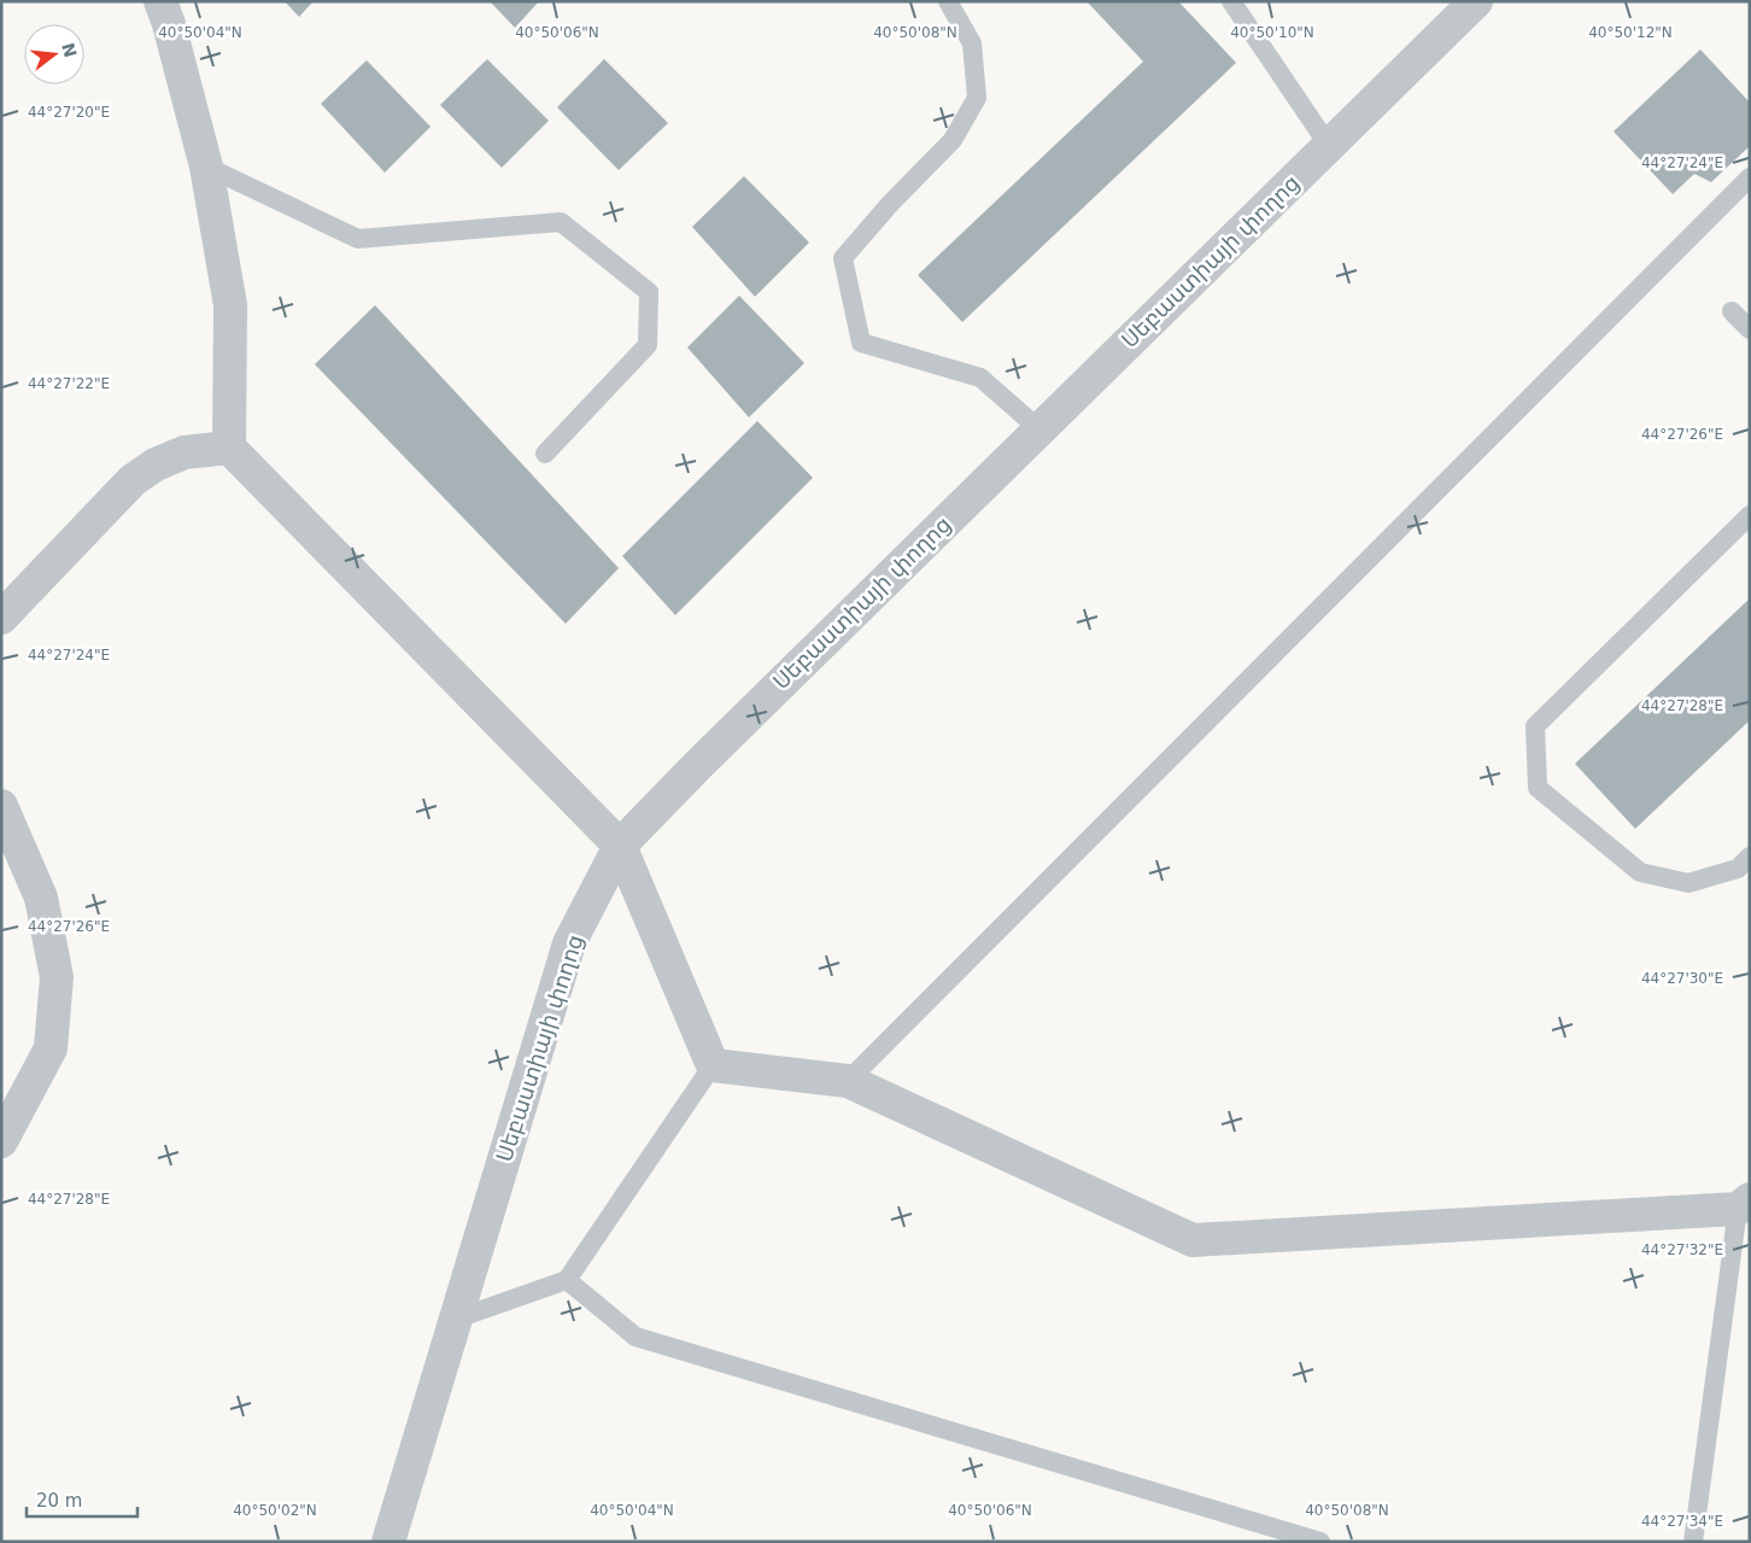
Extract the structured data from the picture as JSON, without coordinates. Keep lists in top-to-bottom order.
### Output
{
  "streets": {
    "street": ["Սեբաստիայի փողոց"]
  },
  "scale_bar": "20 m",
  "north": "right",
  "coordinates": [
    "40°50'04\"N",
    "40°50'06\"N",
    "40°50'08\"N",
    "40°50'10\"N",
    "40°50'12\"N",
    "44°27'20\"E",
    "44°27'24\"E",
    "44°27'22\"E",
    "44°27'26\"E",
    "44°27'28\"E",
    "44°27'30\"E",
    "44°27'32\"E",
    "40°50'02\"N",
    "44°27'34\"E"
  ]
}
